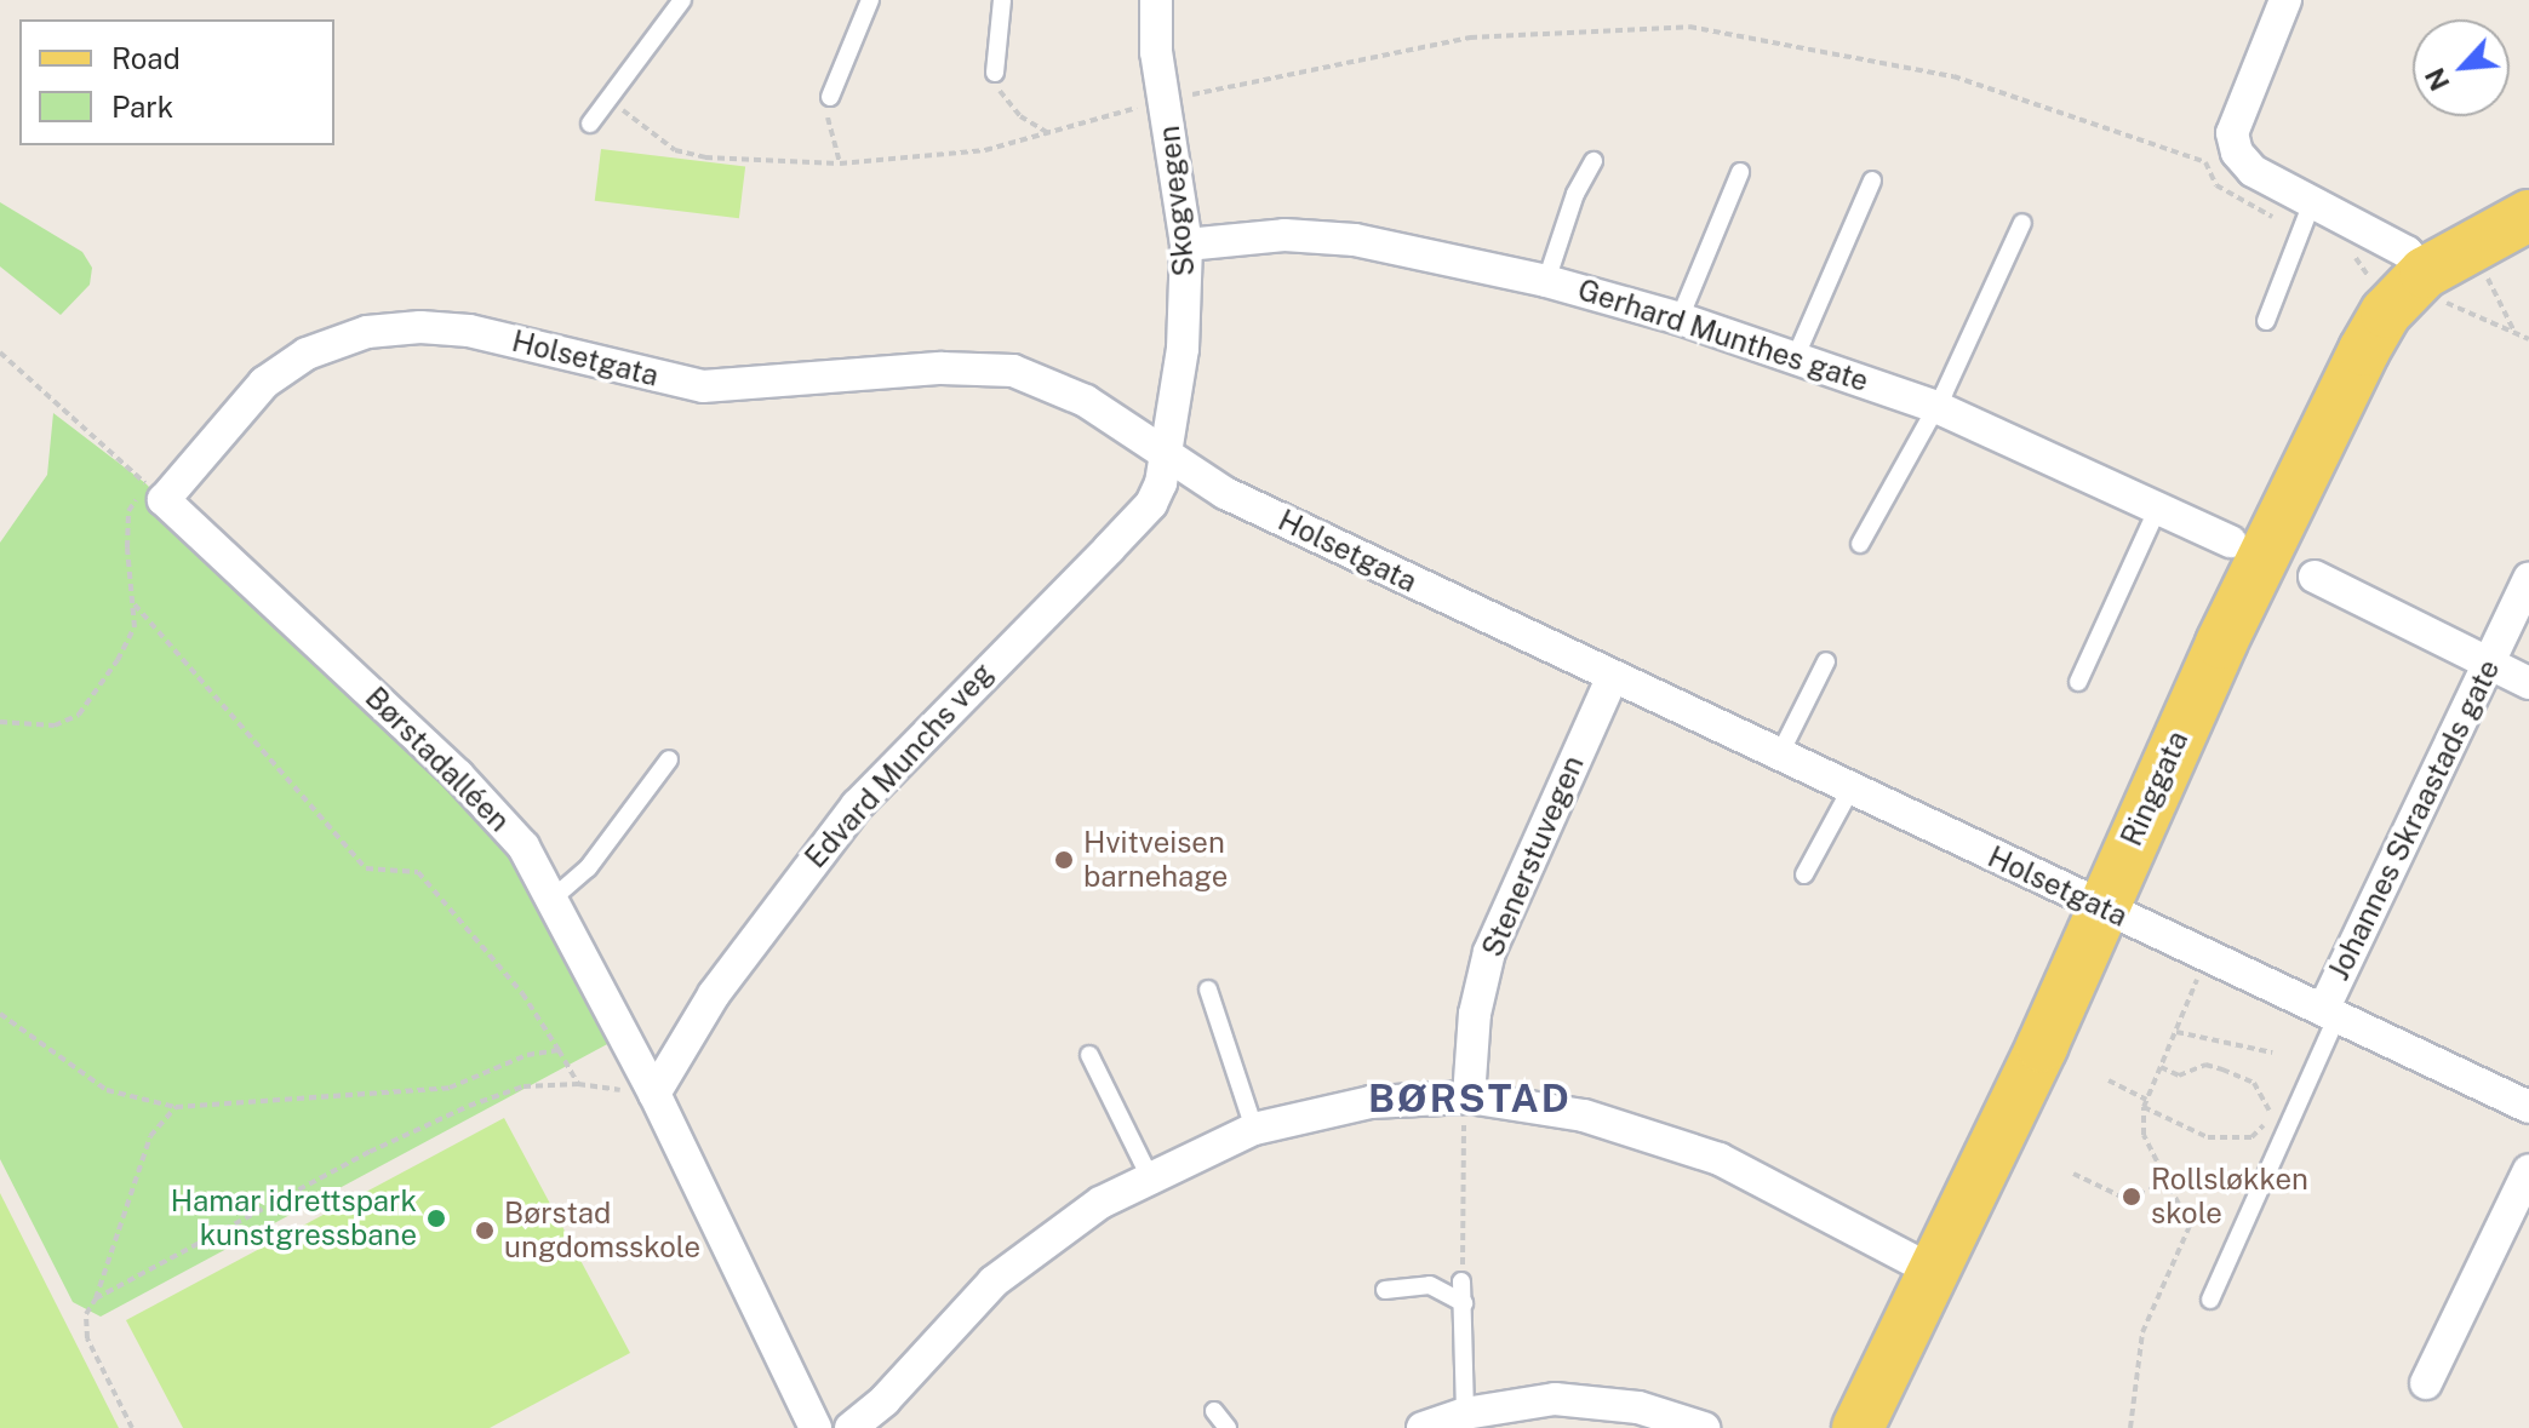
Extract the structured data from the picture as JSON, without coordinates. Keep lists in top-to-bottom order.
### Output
{
  "streets": {
    "main road": ["Ringgata"],
    "street": [
      "Skogvegen",
      "Gerhard Munthes gate",
      "Holsetgata",
      "Børstadalléen",
      "Edvard Munchs veg",
      "Johannes Skraastads gate",
      "Stenerstuvegen"
    ]
  },
  "crossings": [
    ["Skogvegen", "Gerhard Munthes gate"],
    ["Skogvegen", "Holsetgata"],
    ["Skogvegen", "Edvard Munchs veg"],
    ["Holsetgata", "Børstadalléen"],
    ["Holsetgata", "Edvard Munchs veg"],
    ["Holsetgata", "Ringgata"],
    ["Holsetgata", "Johannes Skraastads gate"],
    ["Holsetgata", "Stenerstuvegen"],
    ["Børstadalléen", "Edvard Munchs veg"]
  ],
  "districts": ["BØRSTAD"],
  "places": [
    "Hvitveisen barnehage",
    "Rollsløkken skole",
    "Hamar idrettspark kunstgressbane",
    "Børstad ungdomsskole"
  ],
  "legend": ["Road", "Park"],
  "north": "bottom left"
}
